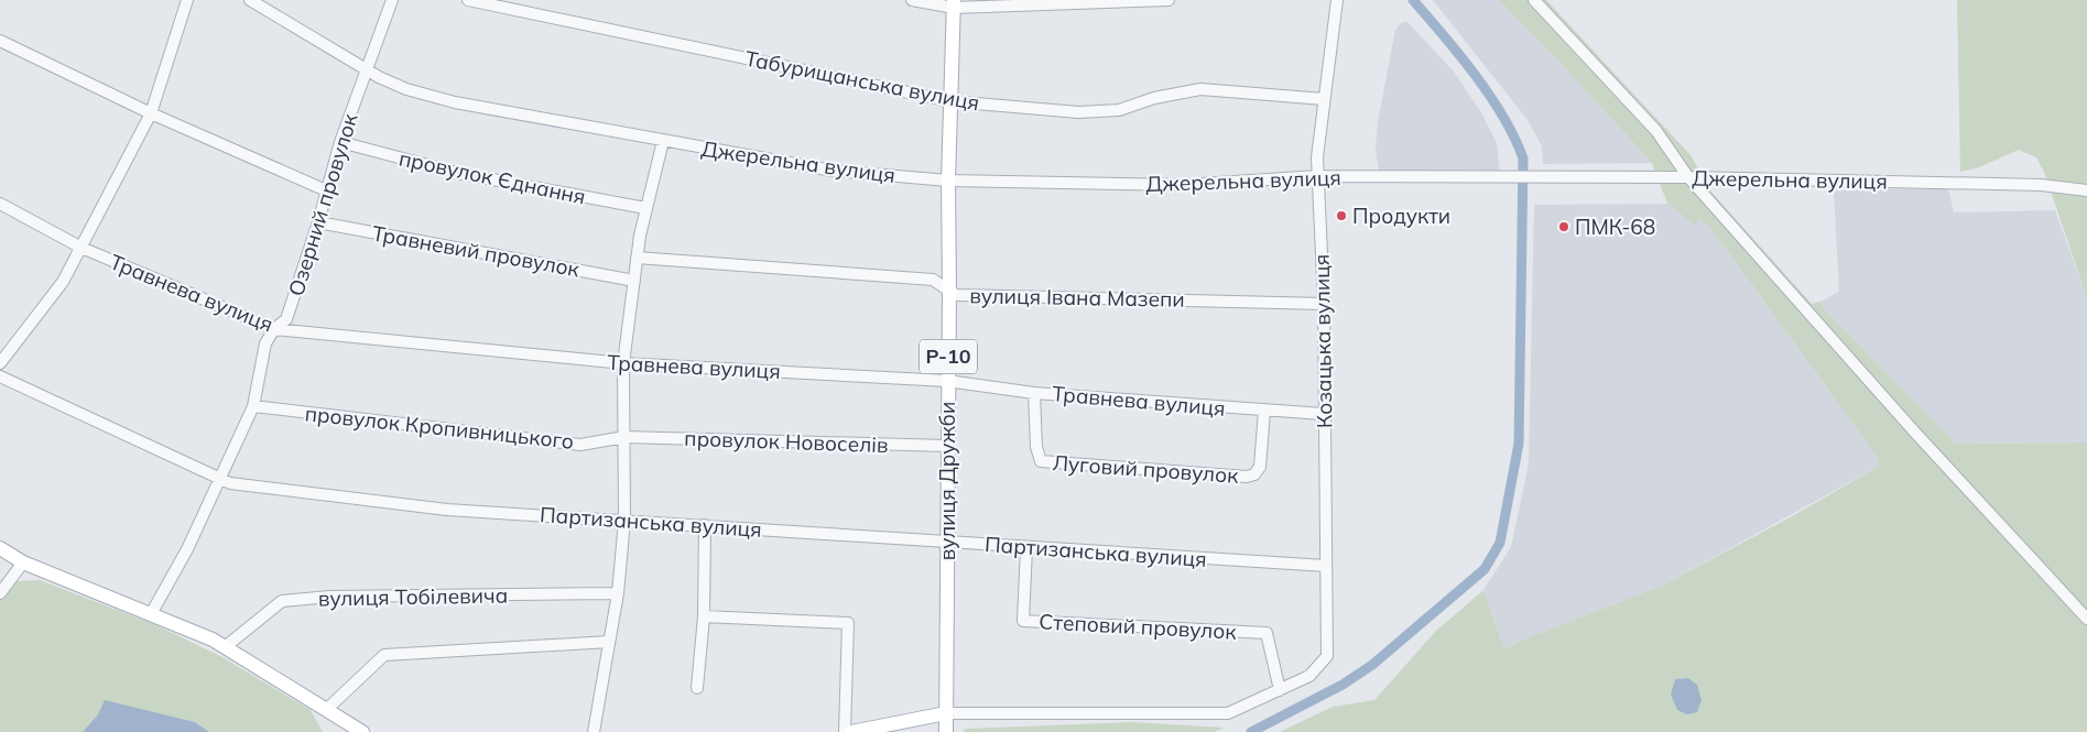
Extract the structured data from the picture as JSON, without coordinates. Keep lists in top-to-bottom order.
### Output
{
  "streets": {
    "main road": ["Р-10", "вулиця Дружби"],
    "street": [
      "Табурищанська вулиця",
      "Джерельна вулиця",
      "провулок Єднання",
      "Озерний провулок",
      "Травневий провулок",
      "Травнева вулиця",
      "вулиця Івана Мазепи",
      "Козацька вулиця",
      "провулок Кропивницького",
      "провулок Новоселів",
      "Луговий провулок",
      "Партизанська вулиця",
      "вулиця Тобілевича",
      "Степовий провулок"
    ]
  },
  "crossings": [
    ["Табурищанська вулиця", "Козацька вулиця"],
    ["Табурищанська вулиця", "вулиця Дружби"],
    ["Джерельна вулиця", "Озерний провулок"],
    ["Джерельна вулиця", "Козацька вулиця"],
    ["Джерельна вулиця", "вулиця Дружби"],
    ["провулок Єднання", "Озерний провулок"],
    ["Озерний провулок", "Травневий провулок"],
    ["Озерний провулок", "Травнева вулиця"],
    ["Озерний провулок", "провулок Кропивницького"],
    ["Озерний провулок", "Партизанська вулиця"],
    ["Травнева вулиця", "Козацька вулиця"],
    ["Травнева вулиця", "Луговий провулок"],
    ["Травнева вулиця", "вулиця Дружби"],
    ["вулиця Івана Мазепи", "Козацька вулиця"],
    ["вулиця Івана Мазепи", "вулиця Дружби"],
    ["Козацька вулиця", "Партизанська вулиця"],
    ["Козацька вулиця", "Степовий провулок"],
    ["провулок Кропивницького", "провулок Новоселів"],
    ["провулок Новоселів", "вулиця Дружби"],
    ["вулиця Дружби", "Партизанська вулиця"],
    ["Партизанська вулиця", "Степовий провулок"]
  ],
  "places": ["Продукти", "ПМК-68"]
}
